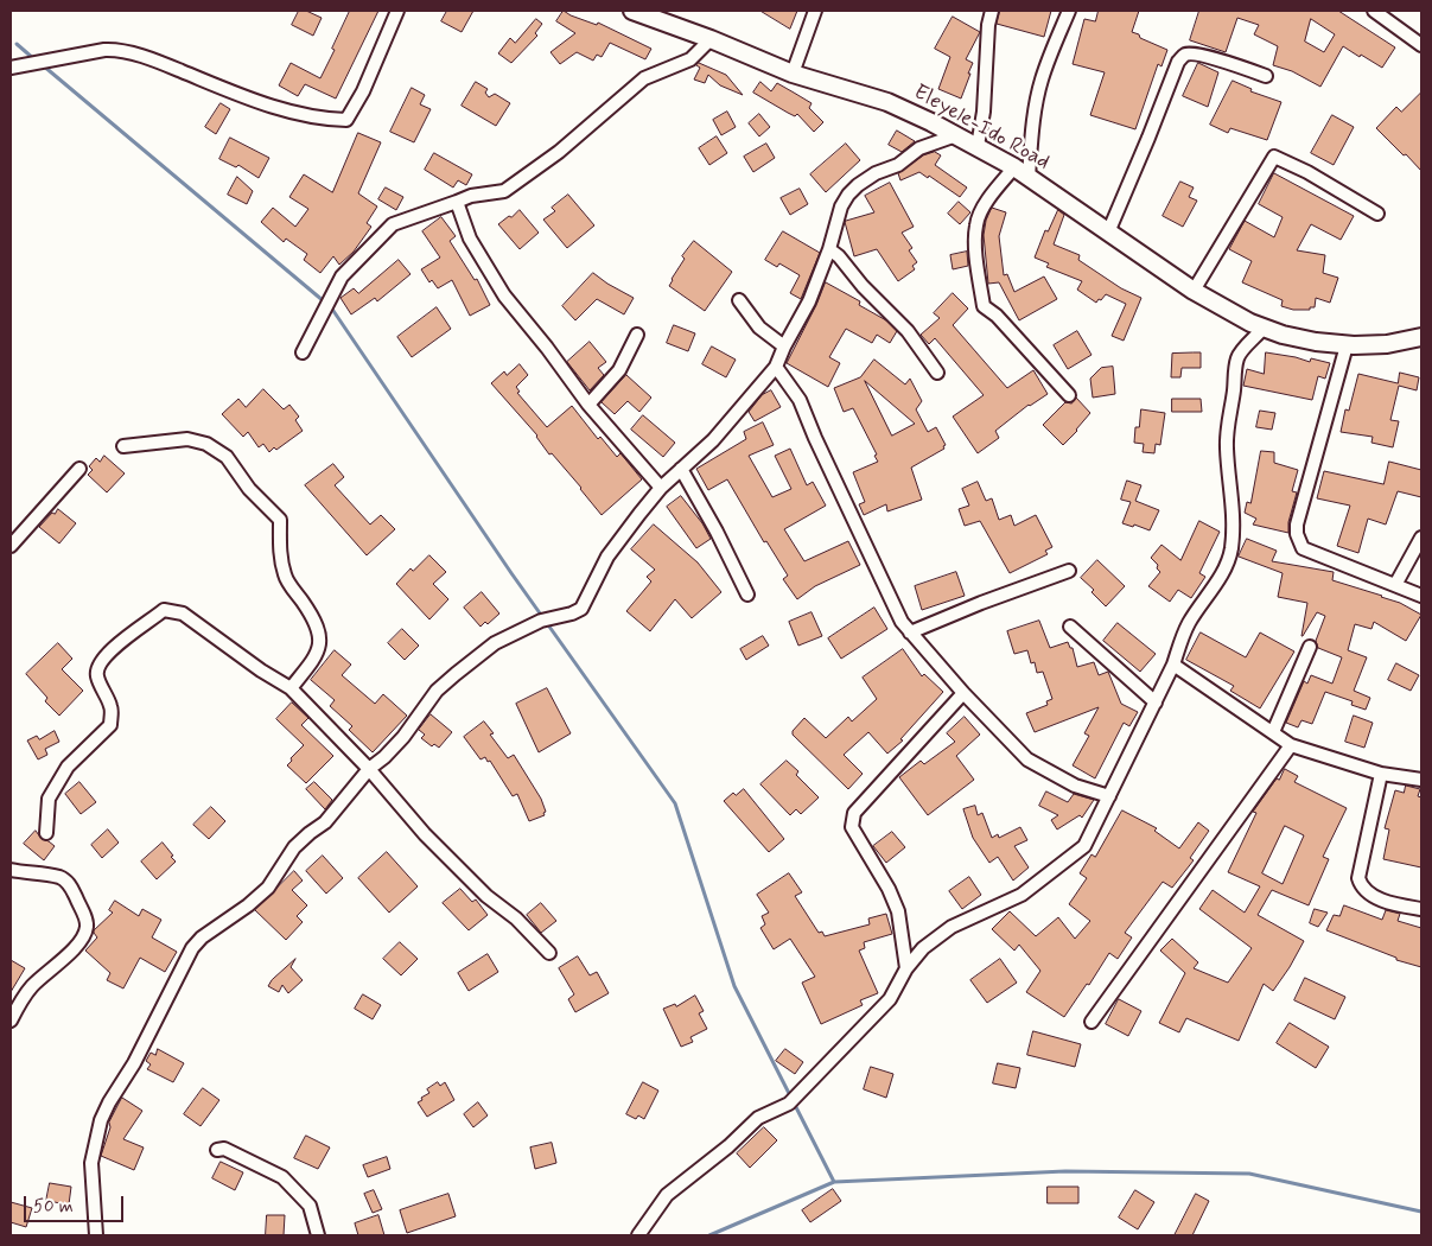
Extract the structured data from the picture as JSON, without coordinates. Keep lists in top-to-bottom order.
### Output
{
  "streets": {
    "main road": ["Eleyele-Ido Road"]
  },
  "scale_bar": "50 m"
}
